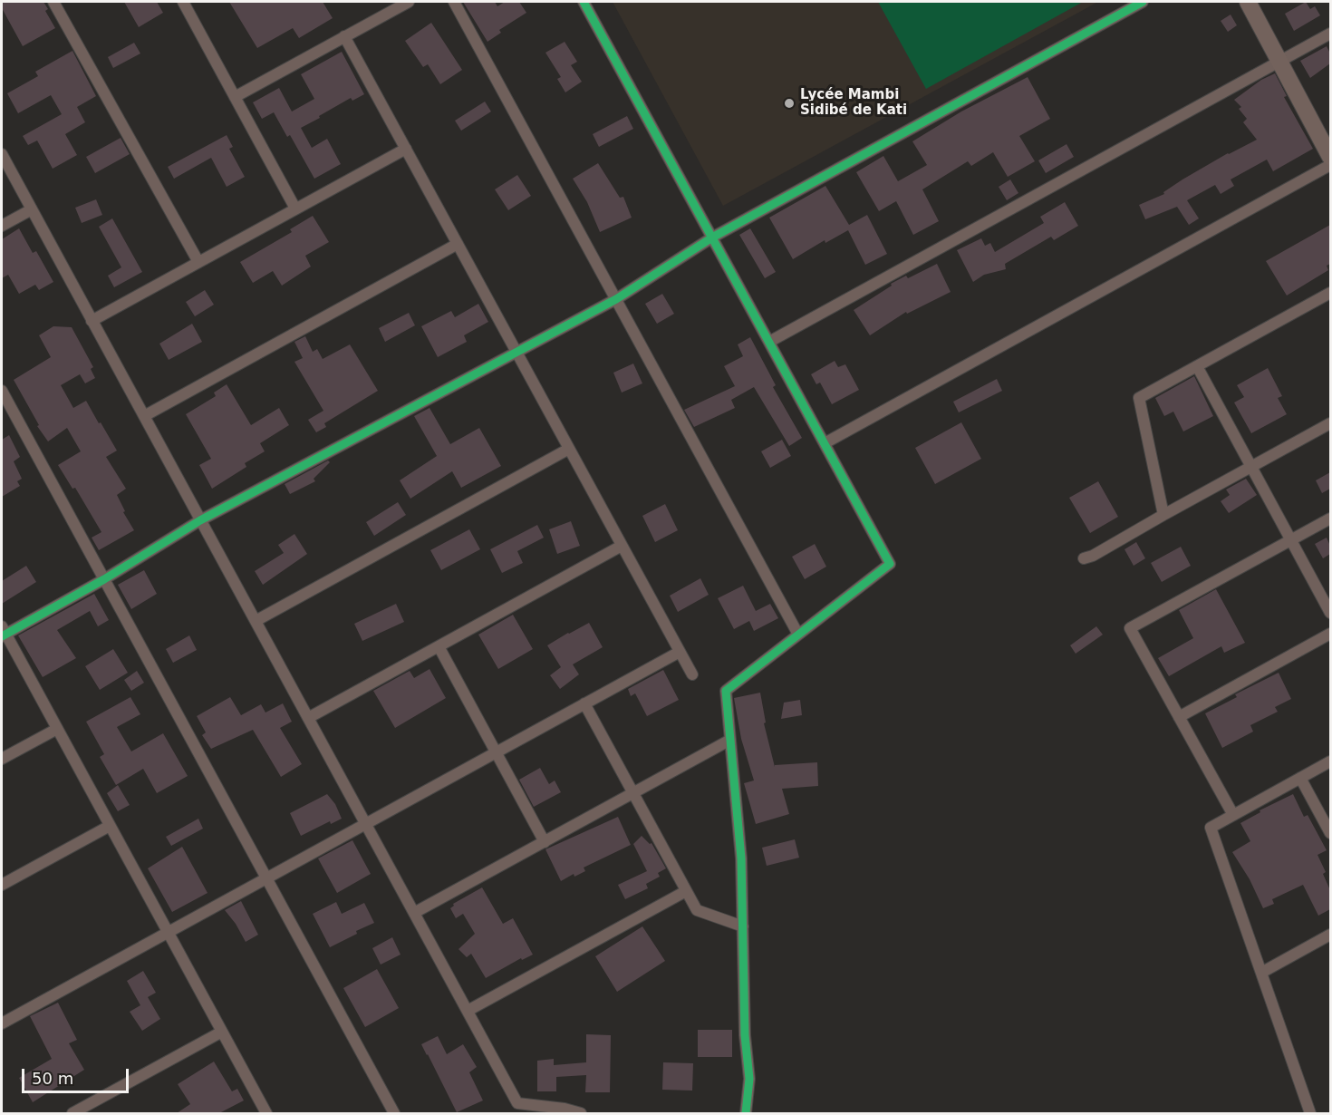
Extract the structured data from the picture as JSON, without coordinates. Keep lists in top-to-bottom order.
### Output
{
  "places": ["Lycée Mambi Sidibé de Kati"],
  "scale_bar": "50 m"
}
